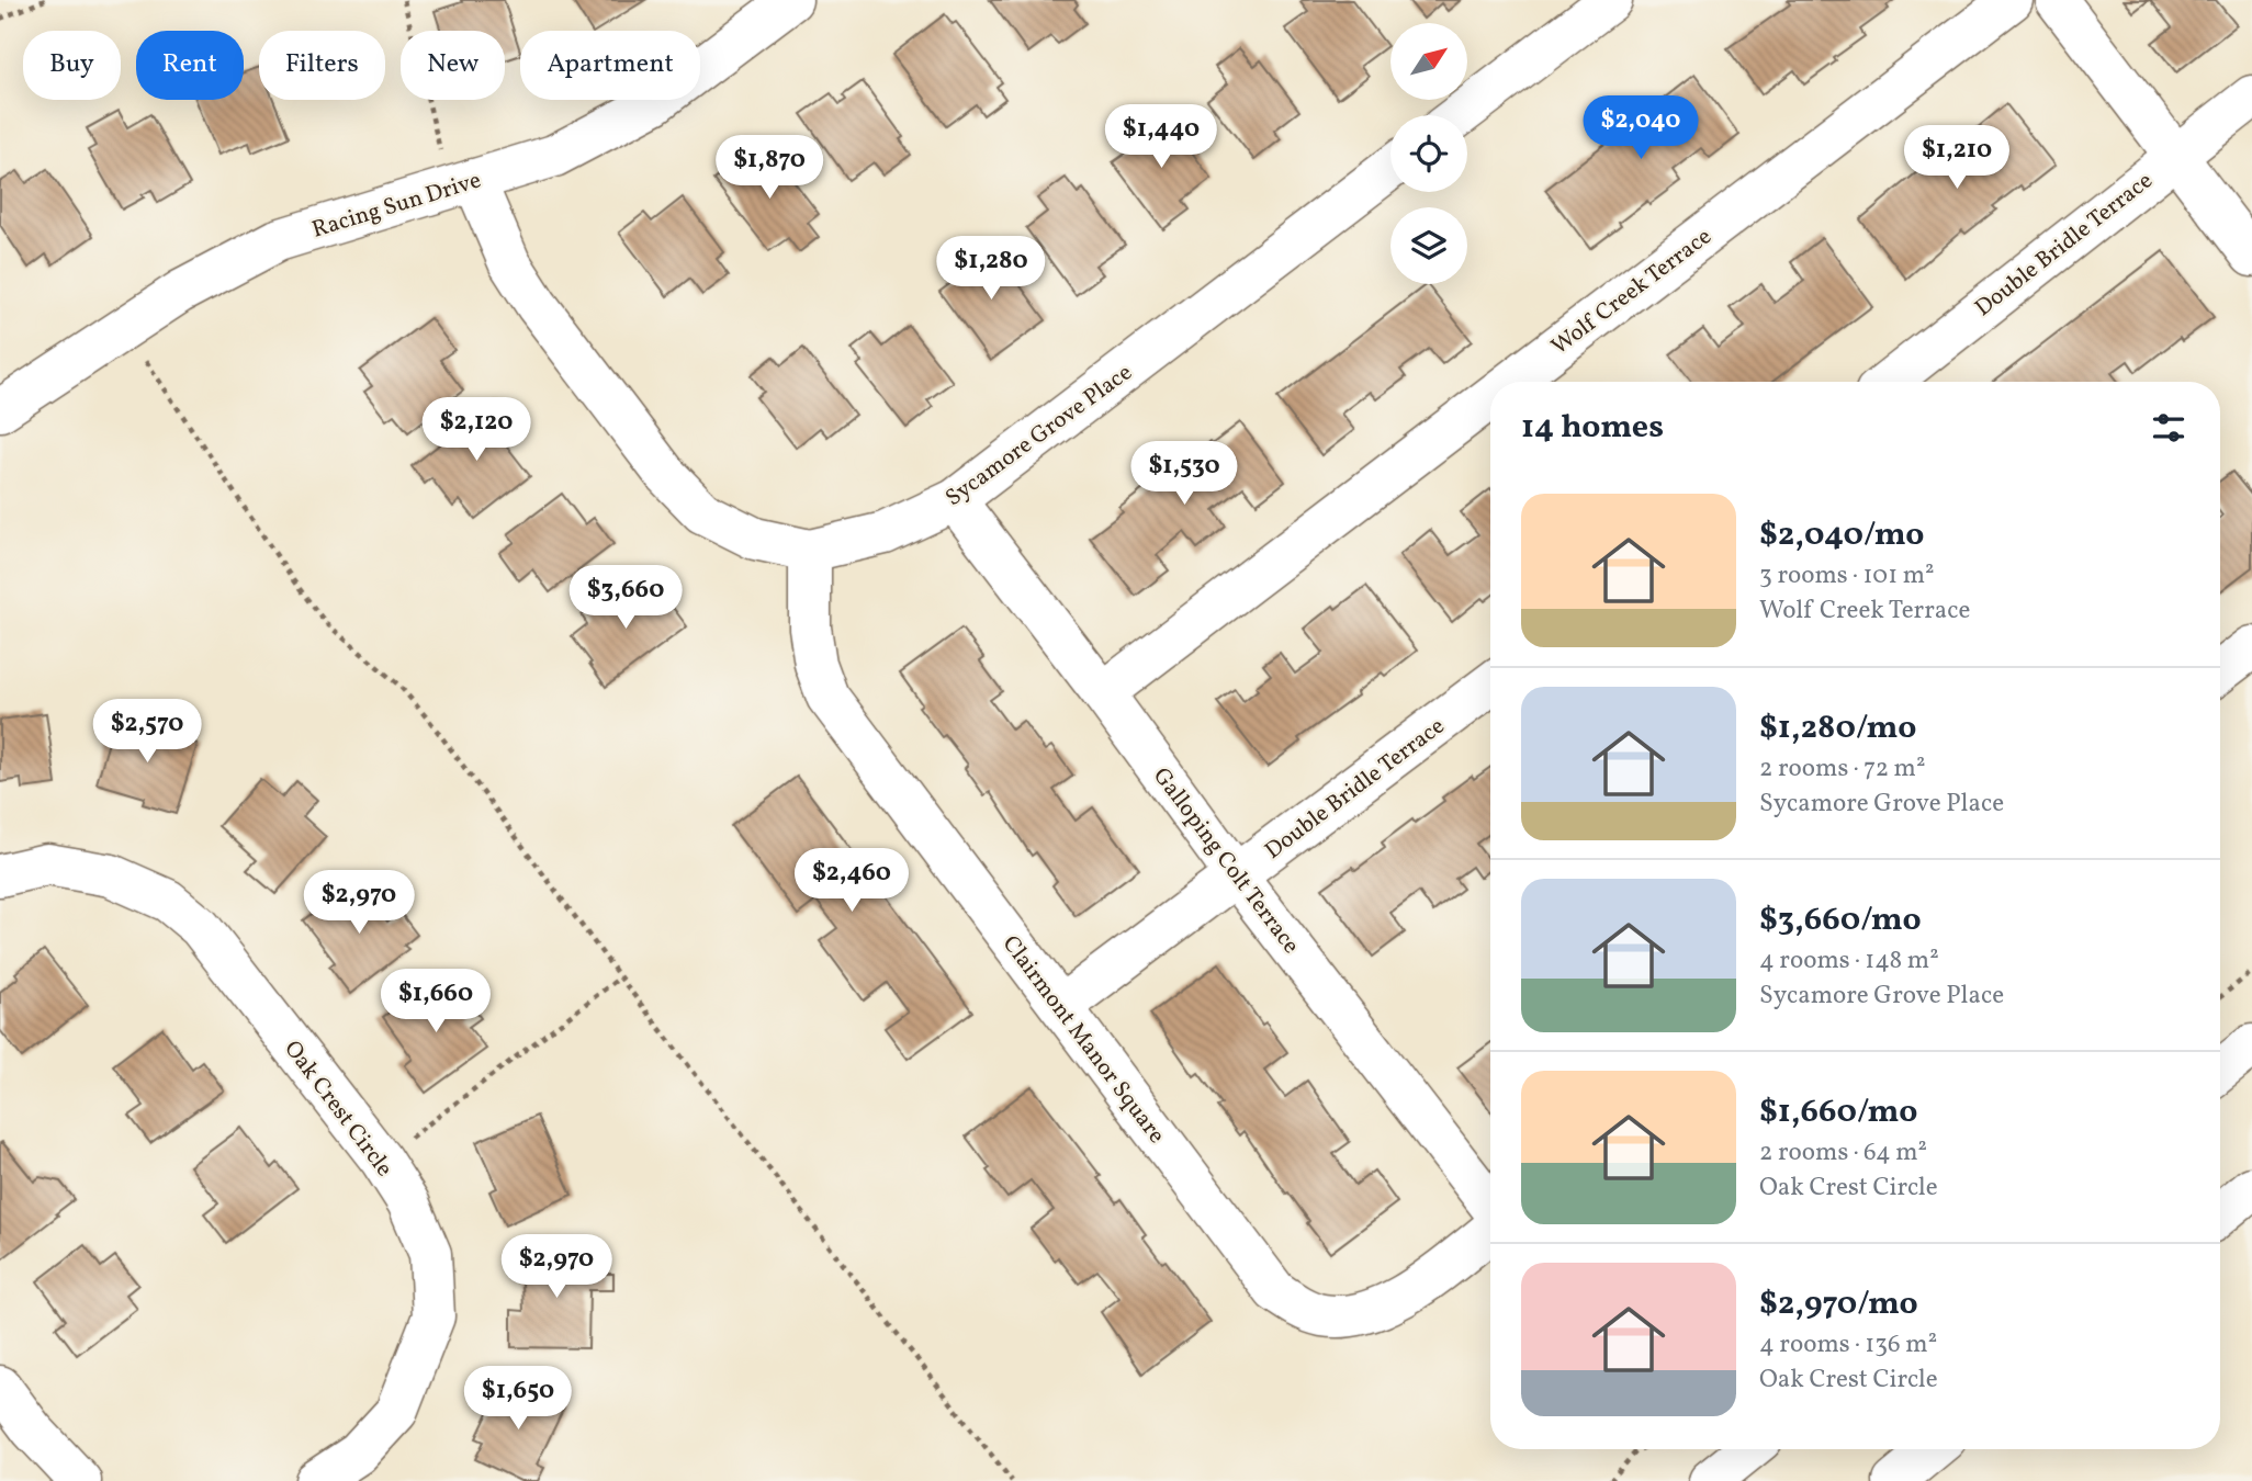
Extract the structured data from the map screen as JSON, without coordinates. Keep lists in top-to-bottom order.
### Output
{
  "streets": {
    "street": [
      "Racing Sun Drive",
      "Double Bridle Terrace",
      "Wolf Creek Terrace",
      "Sycamore Grove Place",
      "Galloping Colt Terrace",
      "Clairmont Manor Square",
      "Oak Crest Circle"
    ]
  },
  "crossings": [
    ["Racing Sun Drive", "Sycamore Grove Place"],
    ["Double Bridle Terrace", "Galloping Colt Terrace"],
    ["Double Bridle Terrace", "Clairmont Manor Square"],
    ["Wolf Creek Terrace", "Galloping Colt Terrace"],
    ["Sycamore Grove Place", "Galloping Colt Terrace"],
    ["Sycamore Grove Place", "Clairmont Manor Square"]
  ],
  "north": "top right",
  "page": {
    "chip": [
      "Buy",
      "Rent",
      "Filters",
      "New",
      "Apartment"
    ],
    "price": [
      "$2,040",
      "$1,440",
      "$1,210",
      "$1,870",
      "$1,280",
      "$2,120",
      "$1,530",
      "$3,660",
      "$2,570",
      "$2,460",
      "$2,970",
      "$1,660",
      "$2,970",
      "$1,650"
    ],
    "heading": "14 homes",
    "list": [
      {
        "name": "$2,040/mo",
        "note": "3 rooms · 101 m² · Wolf Creek Terrace"
      },
      {
        "name": "$1,280/mo",
        "note": "2 rooms · 72 m² · Sycamore Grove Place"
      },
      {
        "name": "$3,660/mo",
        "note": "4 rooms · 148 m² · Sycamore Grove Place"
      },
      {
        "name": "$1,660/mo",
        "note": "2 rooms · 64 m² · Oak Crest Circle"
      },
      {
        "name": "$2,970/mo",
        "note": "4 rooms · 136 m² · Oak Crest Circle"
      }
    ]
  }
}
